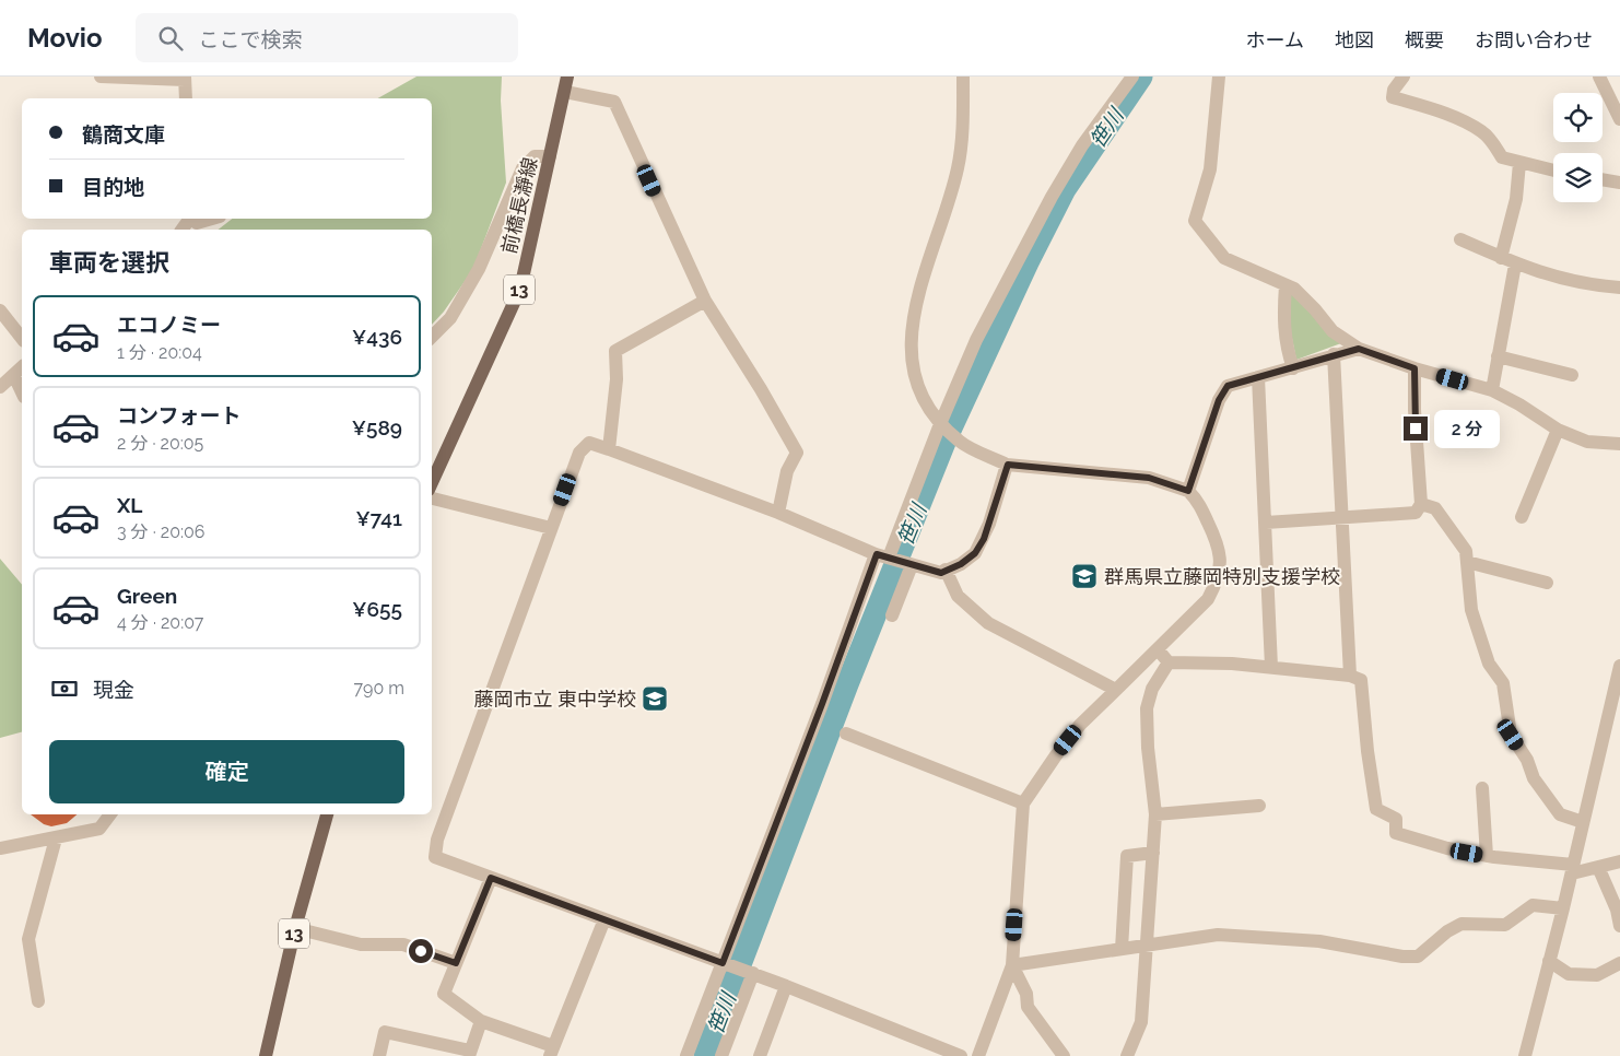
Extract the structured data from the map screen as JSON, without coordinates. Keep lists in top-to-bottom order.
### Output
{
  "streets": {
    "main road": ["前橋長瀞線", "13"]
  },
  "water": ["笹川"],
  "places": {
    "school or university": ["群馬県立藤岡特別支援学校", "藤岡市立 東中学校"]
  },
  "page": {
    "header": "Movio",
    "search": "ここで検索",
    "nav": [
      "ホーム",
      "地図",
      "概要",
      "お問い合わせ"
    ],
    "banner": ["鶴商文庫", "目的地"],
    "heading": "車両を選択",
    "list": [
      {
        "name": "エコノミー",
        "note": "1 分 · 20:04",
        "value": "¥436"
      },
      {
        "name": "コンフォート",
        "note": "2 分 · 20:05",
        "value": "¥589"
      },
      {
        "name": "XL",
        "note": "3 分 · 20:06",
        "value": "¥741"
      },
      {
        "name": "Green",
        "note": "4 分 · 20:07",
        "value": "¥655"
      }
    ],
    "bubble": "2 分",
    "pay": ["現金", "790 m"],
    "buttons": "確定"
  }
}
